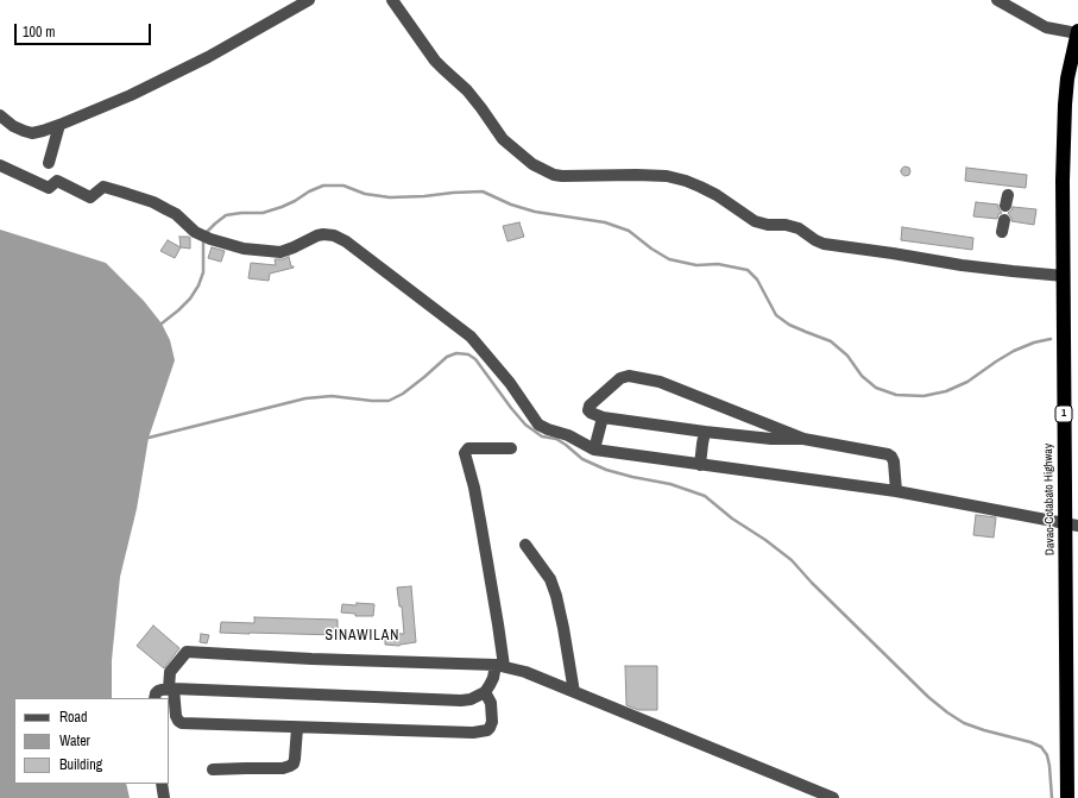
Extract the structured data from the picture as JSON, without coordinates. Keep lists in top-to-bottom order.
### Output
{
  "streets": {
    "highway": ["1", "Davao-Cotabato Highway"]
  },
  "districts": ["SINAWILAN"],
  "legend": ["Road", "Water", "Building"],
  "scale_bar": "100 m"
}
